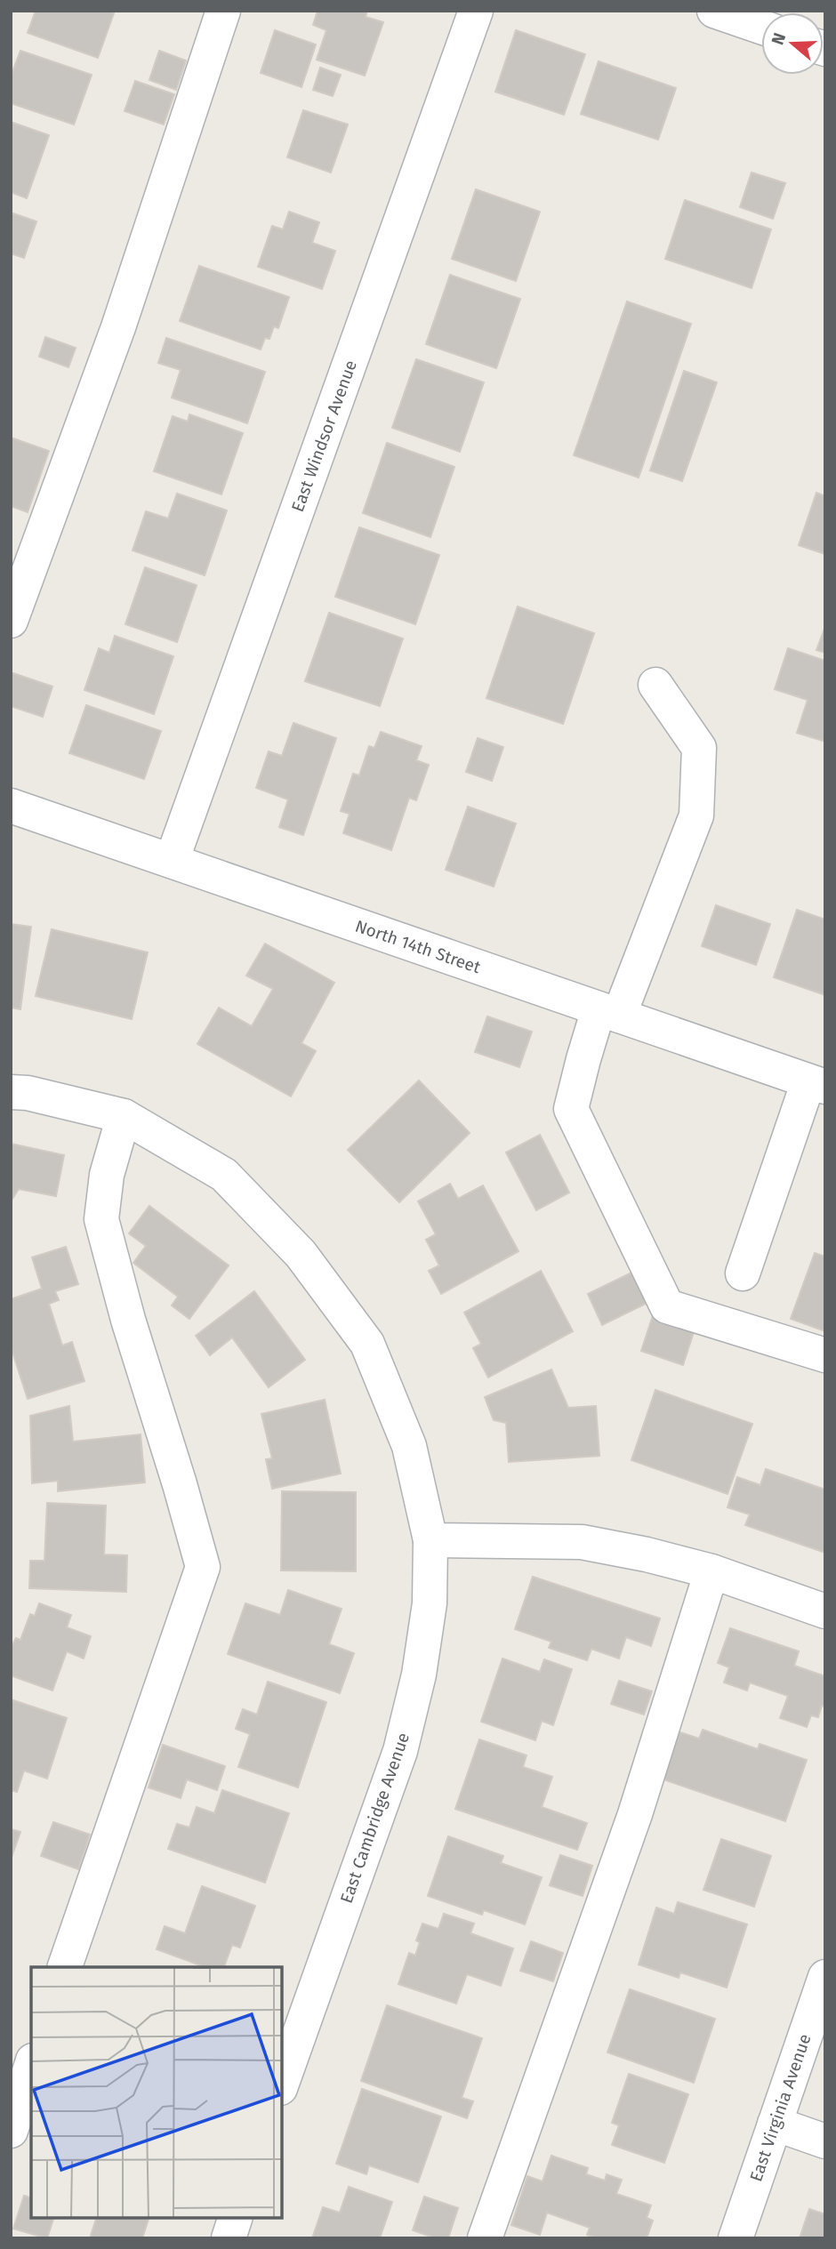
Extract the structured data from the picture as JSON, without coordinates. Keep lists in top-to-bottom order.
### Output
{
  "streets": {
    "street": [
      "East Windsor Avenue",
      "North 14th Street",
      "East Cambridge Avenue",
      "East Virginia Avenue"
    ]
  },
  "crossings": [
    ["East Windsor Avenue", "North 14th Street"]
  ],
  "north": "left"
}
